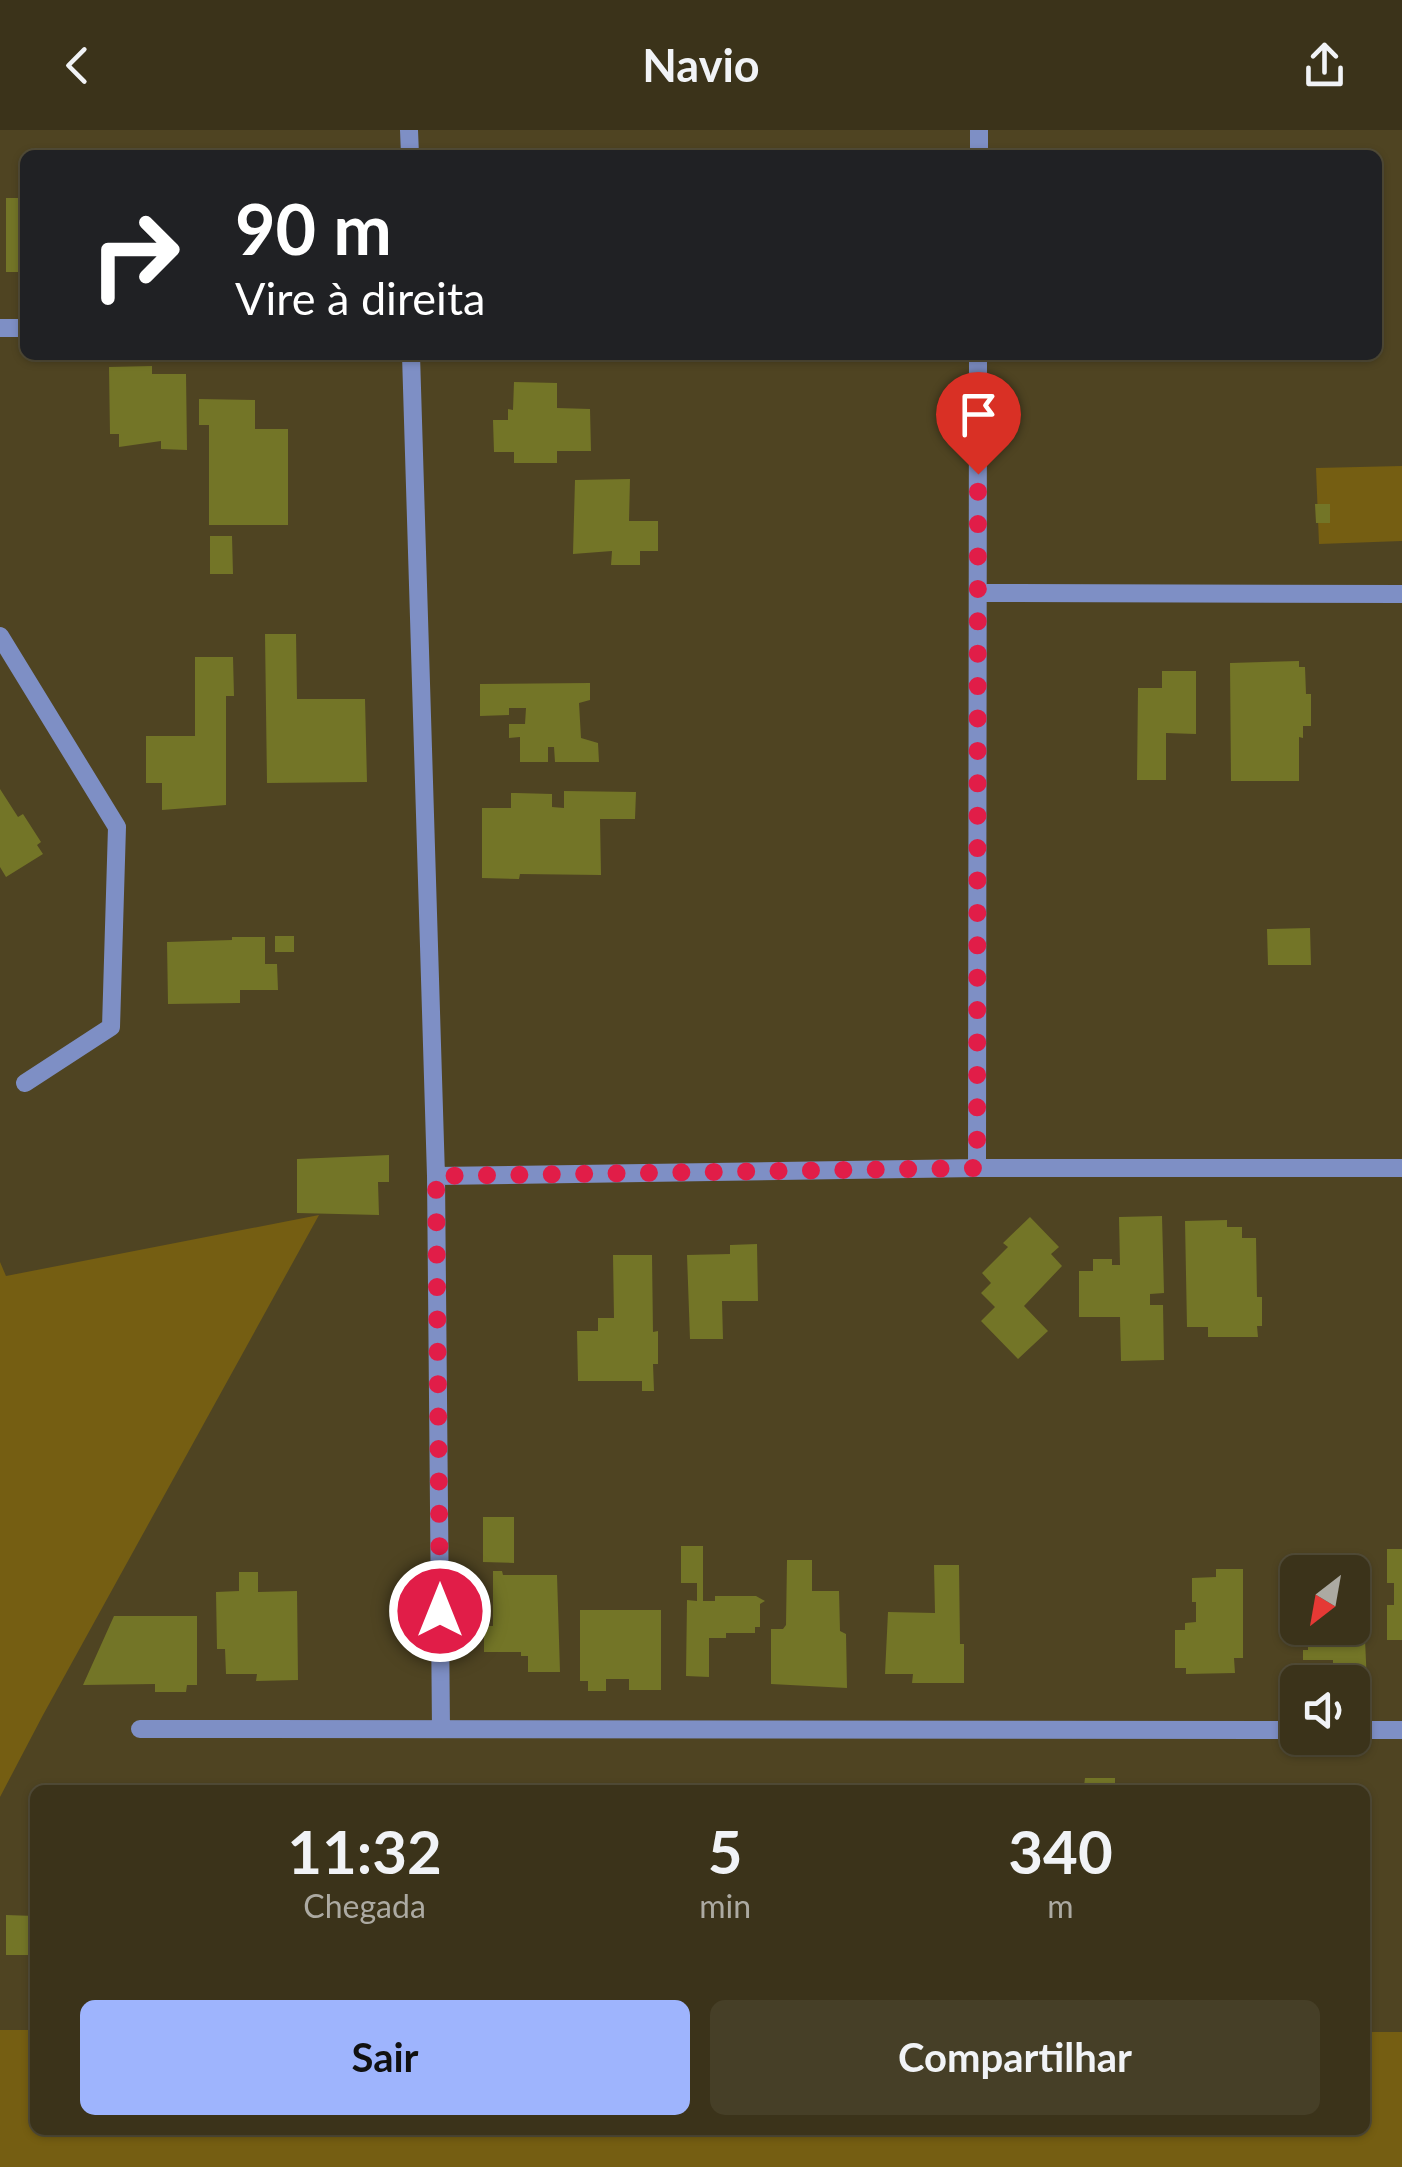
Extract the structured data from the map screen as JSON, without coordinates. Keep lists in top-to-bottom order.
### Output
{
  "north": "bottom left",
  "page": {
    "header": "Navio",
    "turn": ["90 m", "Vire à direita"],
    "eta": [
      "11:32",
      "Chegada",
      "5",
      "min",
      "340",
      "m"
    ],
    "buttons": ["Sair", "Compartilhar"]
  }
}
